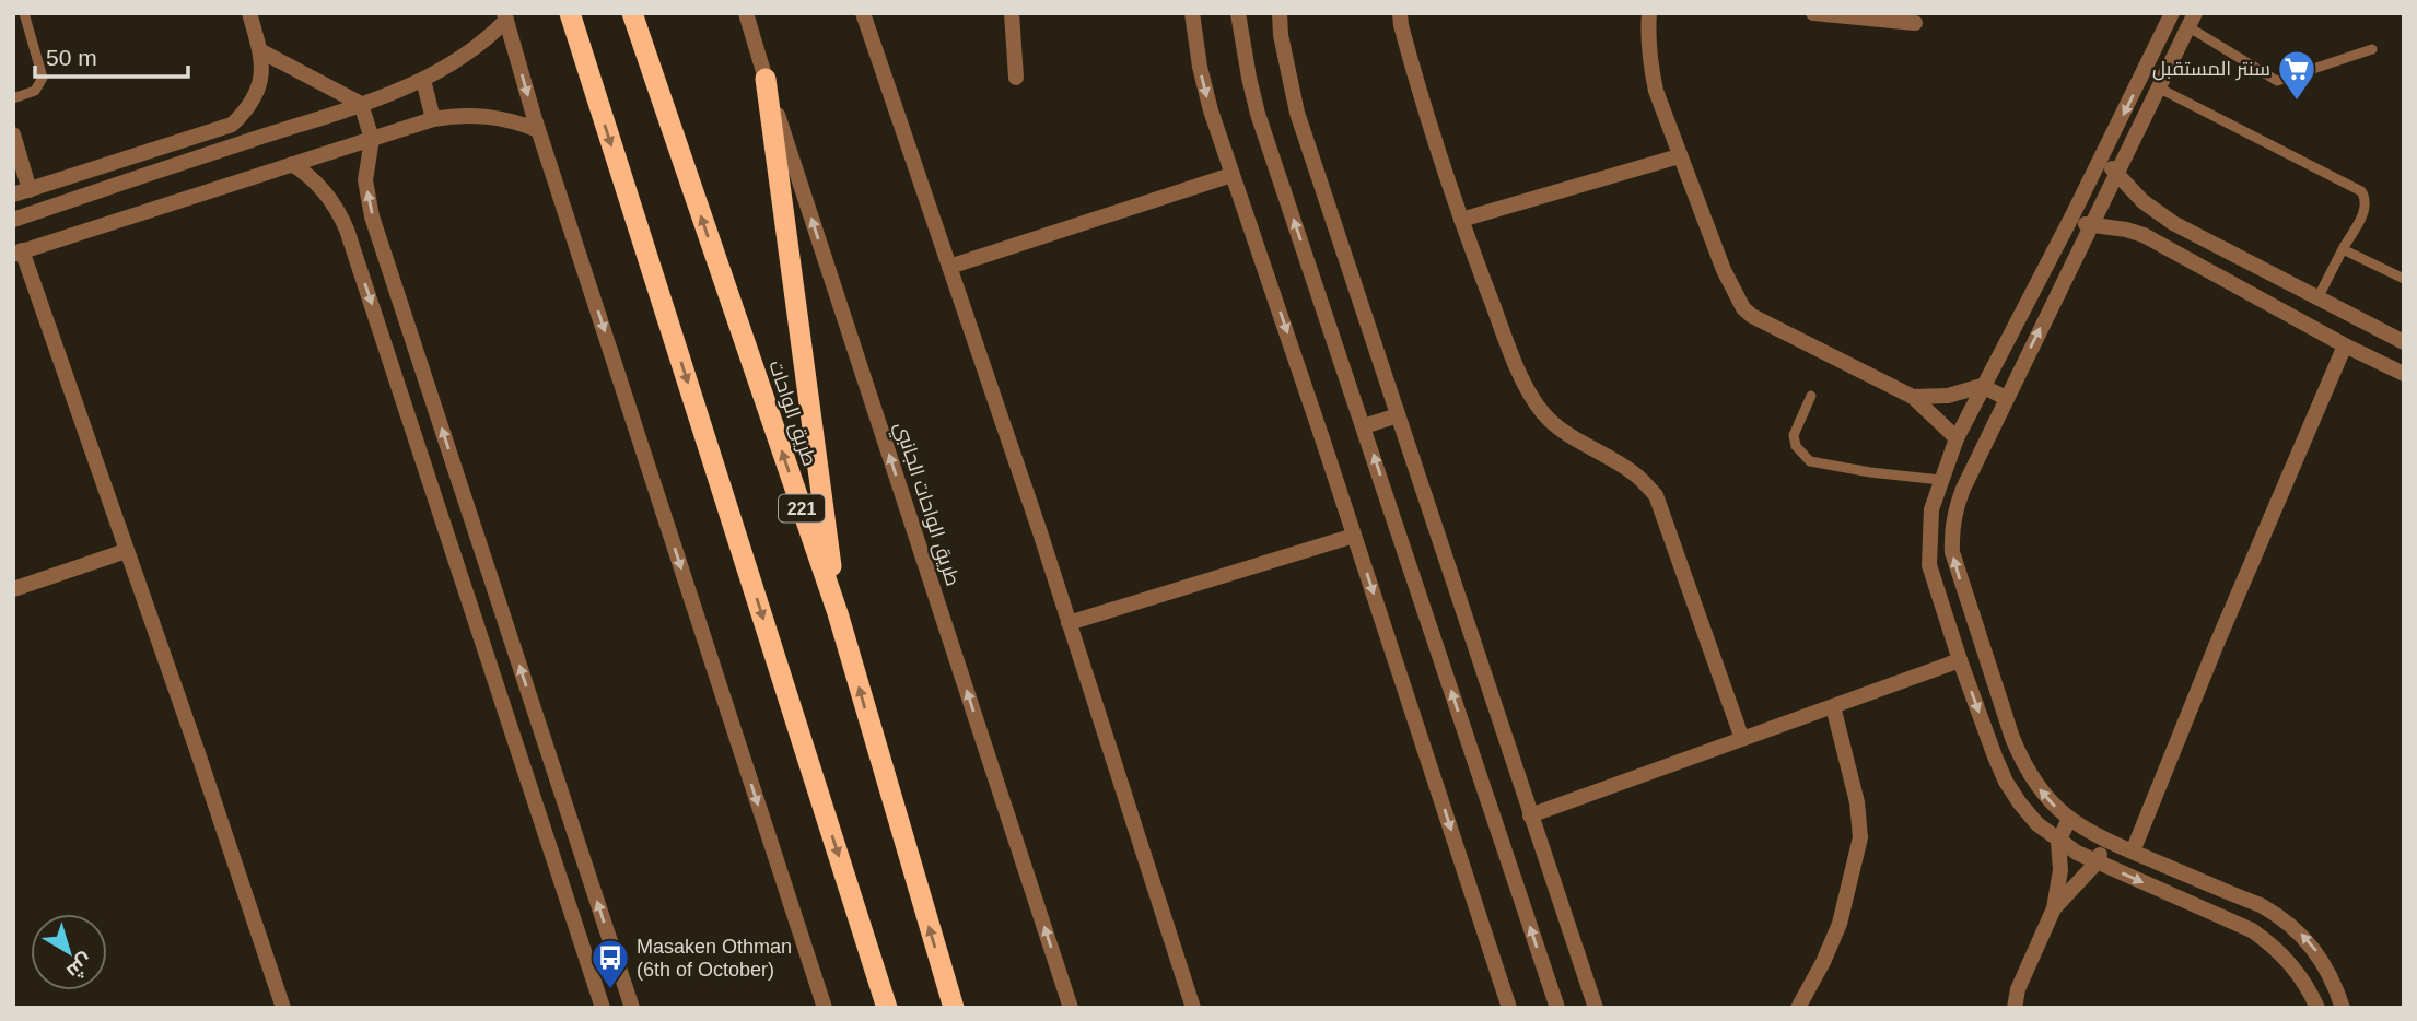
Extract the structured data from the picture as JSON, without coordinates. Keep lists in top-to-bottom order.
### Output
{
  "streets": {
    "highway": ["طريق الواحات", "221"],
    "street": ["طريق الواحات الجانبي"]
  },
  "places": {
    "supermarket": ["سنتر المستقبل"],
    "bus stop": ["Masaken Othman (6th of October)"]
  },
  "scale_bar": "50 m",
  "north": "bottom right"
}
